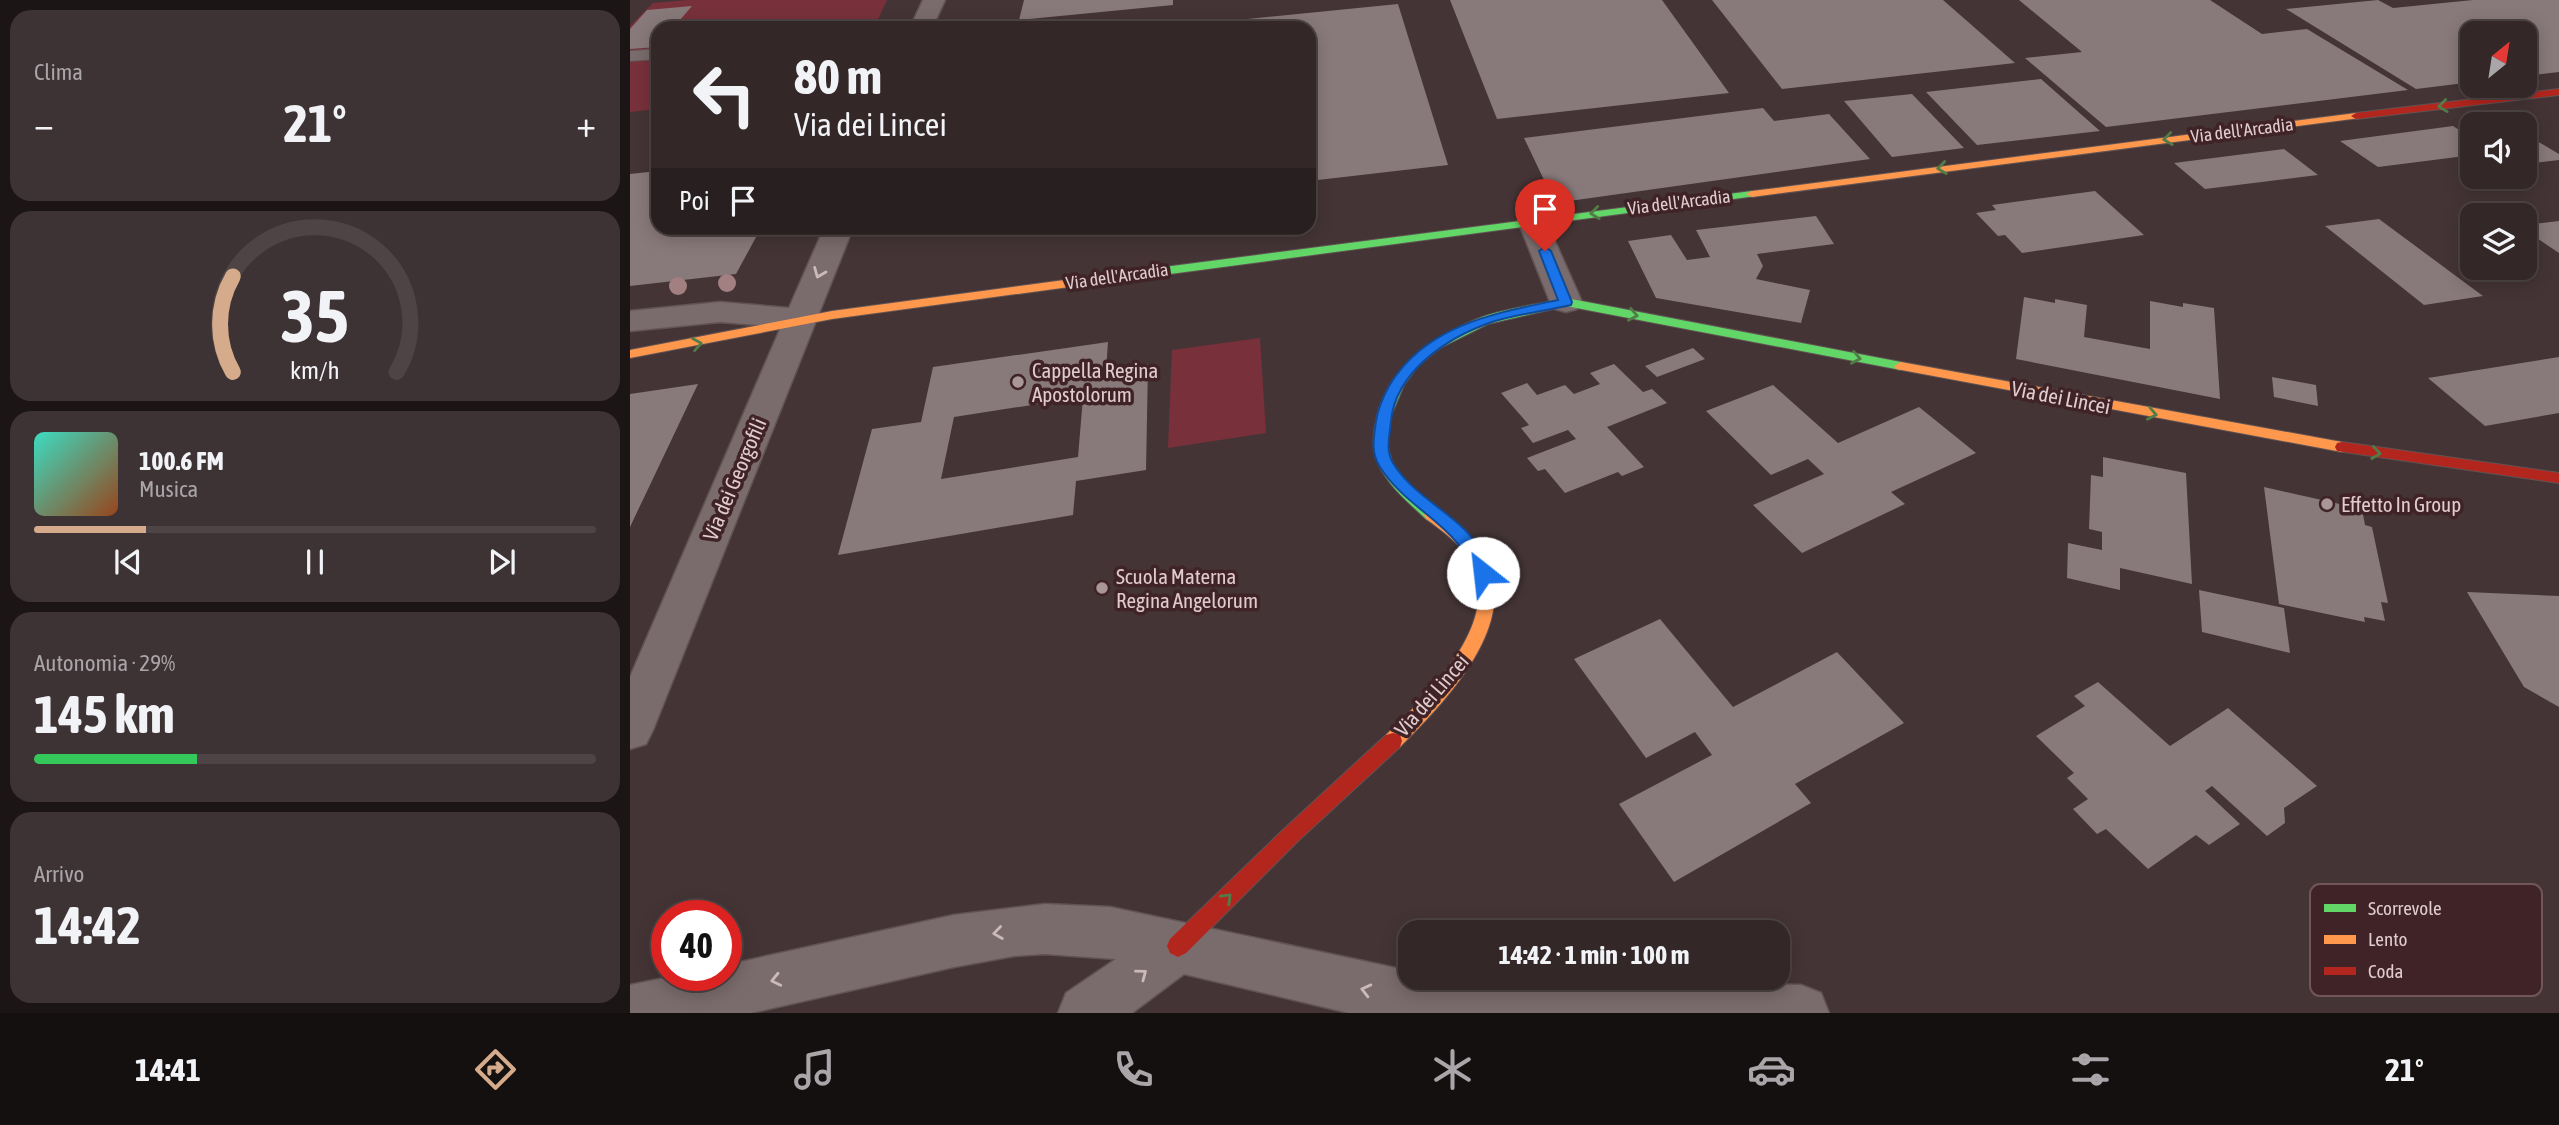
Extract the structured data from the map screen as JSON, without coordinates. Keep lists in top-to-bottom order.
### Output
{
  "streets": {
    "street": ["Via dell'Arcadia", "Via dei Lincei", "Via dei Georgofili"]
  },
  "crossings": [
    ["Via dell'Arcadia", "Via dei Georgofili"]
  ],
  "places": ["Cappella Regina Apostolorum", "Effetto In Group", "Scuola Materna Regina Angelorum"],
  "legend": ["Scorrevole", "Lento", "Coda"],
  "north": "top right",
  "page": {
    "tile": [
      "Clima",
      ["Autonomia · 29%", "145 km"],
      ["Arrivo", "14:42"]
    ],
    "turn": ["80 m", "Via dei Lincei"],
    "heat": ["−", "21°", "+"],
    "then": "Poi",
    "song": ["100.6 FM", "Musica"],
    "limit": "40",
    "trip": "14:42 · 1 min · 100 m",
    "tabs": ["14:41", "21°"],
    "gauge": ["35", "km/h"]
  }
}
